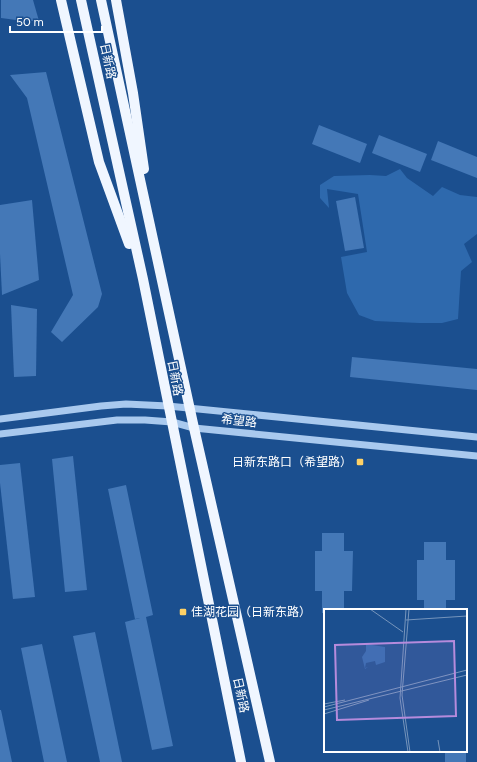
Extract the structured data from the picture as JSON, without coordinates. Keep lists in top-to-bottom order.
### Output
{
  "streets": {
    "main road": ["日新路"],
    "street": ["希望路"]
  },
  "crossings": [
    ["日新路", "希望路"]
  ],
  "places": {
    "transit": ["日新东路口（希望路）", "佳湖花园（日新东路）"]
  },
  "scale_bar": "50 m"
}
